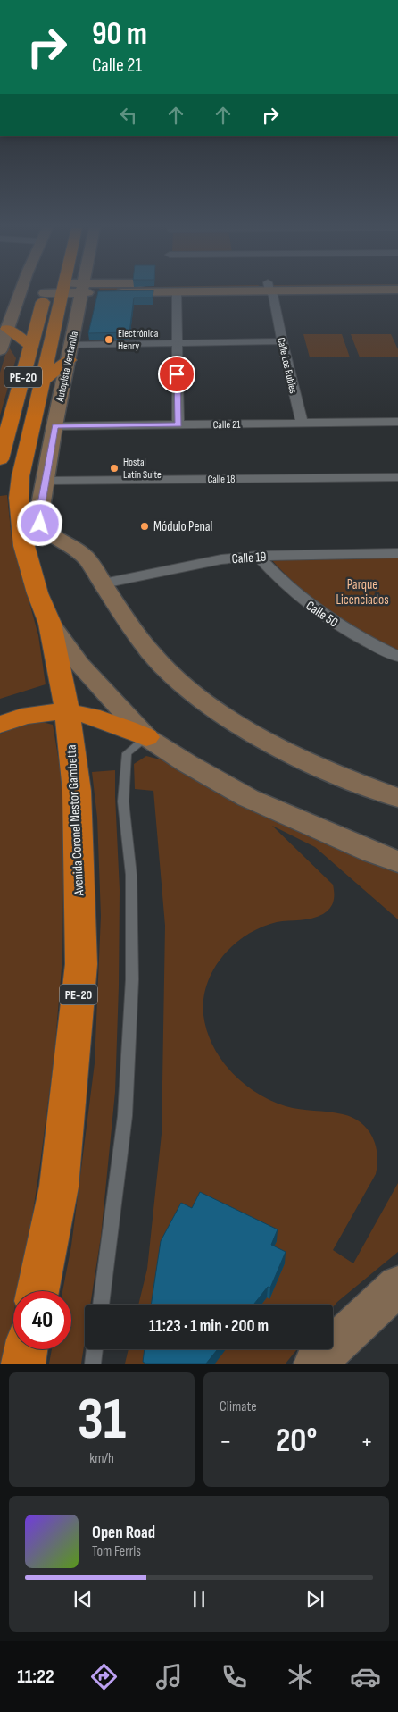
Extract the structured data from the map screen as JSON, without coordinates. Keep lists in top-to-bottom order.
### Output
{
  "streets": {
    "highway": ["PE-20", "Avenida Coronel Nestor Gambetta"],
    "street": [
      "Calle Los Rubies",
      "Autopista Ventanilla",
      "Calle 21",
      "Calle 18",
      "Calle 19",
      "Calle 50"
    ]
  },
  "crossings": [
    ["Calle Los Rubies", "Calle 21"],
    ["Autopista Ventanilla", "Calle 21"],
    ["Autopista Ventanilla", "Calle 18"],
    ["Autopista Ventanilla", "Calle 19"],
    ["Calle 19", "Calle 50"]
  ],
  "parks": ["Parque Licenciados"],
  "places": ["Electrónica Henry", "Hostal Latin Suite", "Módulo Penal"],
  "page": {
    "turn": ["90 m", "Calle 21"],
    "limit": "40",
    "trip": "11:23 · 1 min · 200 m",
    "tile": [
      ["31", "km/h"],
      "Climate"
    ],
    "heat": ["−", "20°", "+"],
    "song": ["Open Road", "Tom Ferris"],
    "tabs": "11:22"
  }
}
